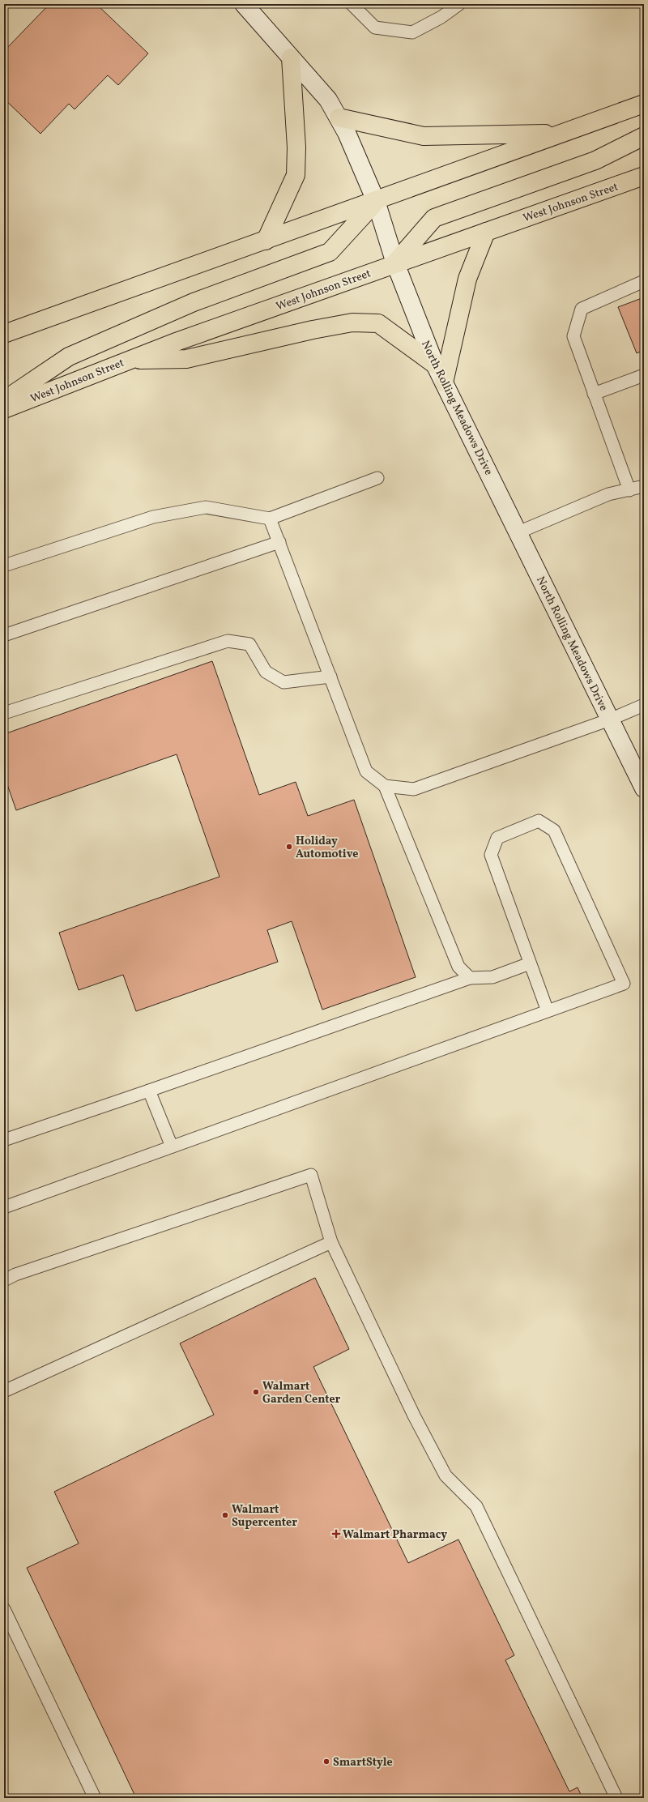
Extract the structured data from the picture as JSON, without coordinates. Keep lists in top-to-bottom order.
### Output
{
  "streets": {
    "main road": ["West Johnson Street", "North Rolling Meadows Drive"]
  },
  "crossings": [
    ["West Johnson Street", "North Rolling Meadows Drive"]
  ],
  "places": {
    "other": [
      "Holiday Automotive",
      "Walmart Garden Center",
      "Walmart Supercenter",
      "SmartStyle"
    ],
    "health": ["Walmart Pharmacy"]
  }
}
